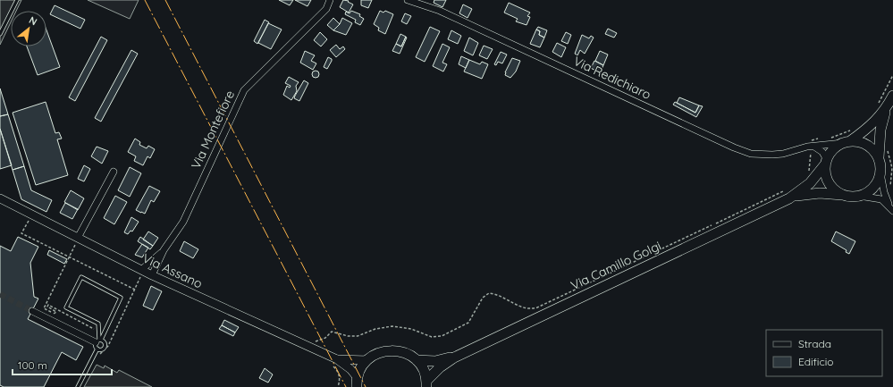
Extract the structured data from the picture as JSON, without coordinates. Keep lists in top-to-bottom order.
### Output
{
  "streets": {
    "main road": ["Via Camillo Golgi", "Via Assano"],
    "street": ["Via Redichiaro", "Via Montefiore"]
  },
  "crossings": [
    ["Via Redichiaro", "Via Camillo Golgi"],
    ["Via Montefiore", "Via Assano"]
  ],
  "legend": ["Strada", "Edificio"],
  "scale_bar": "100 m",
  "north": "top right"
}
